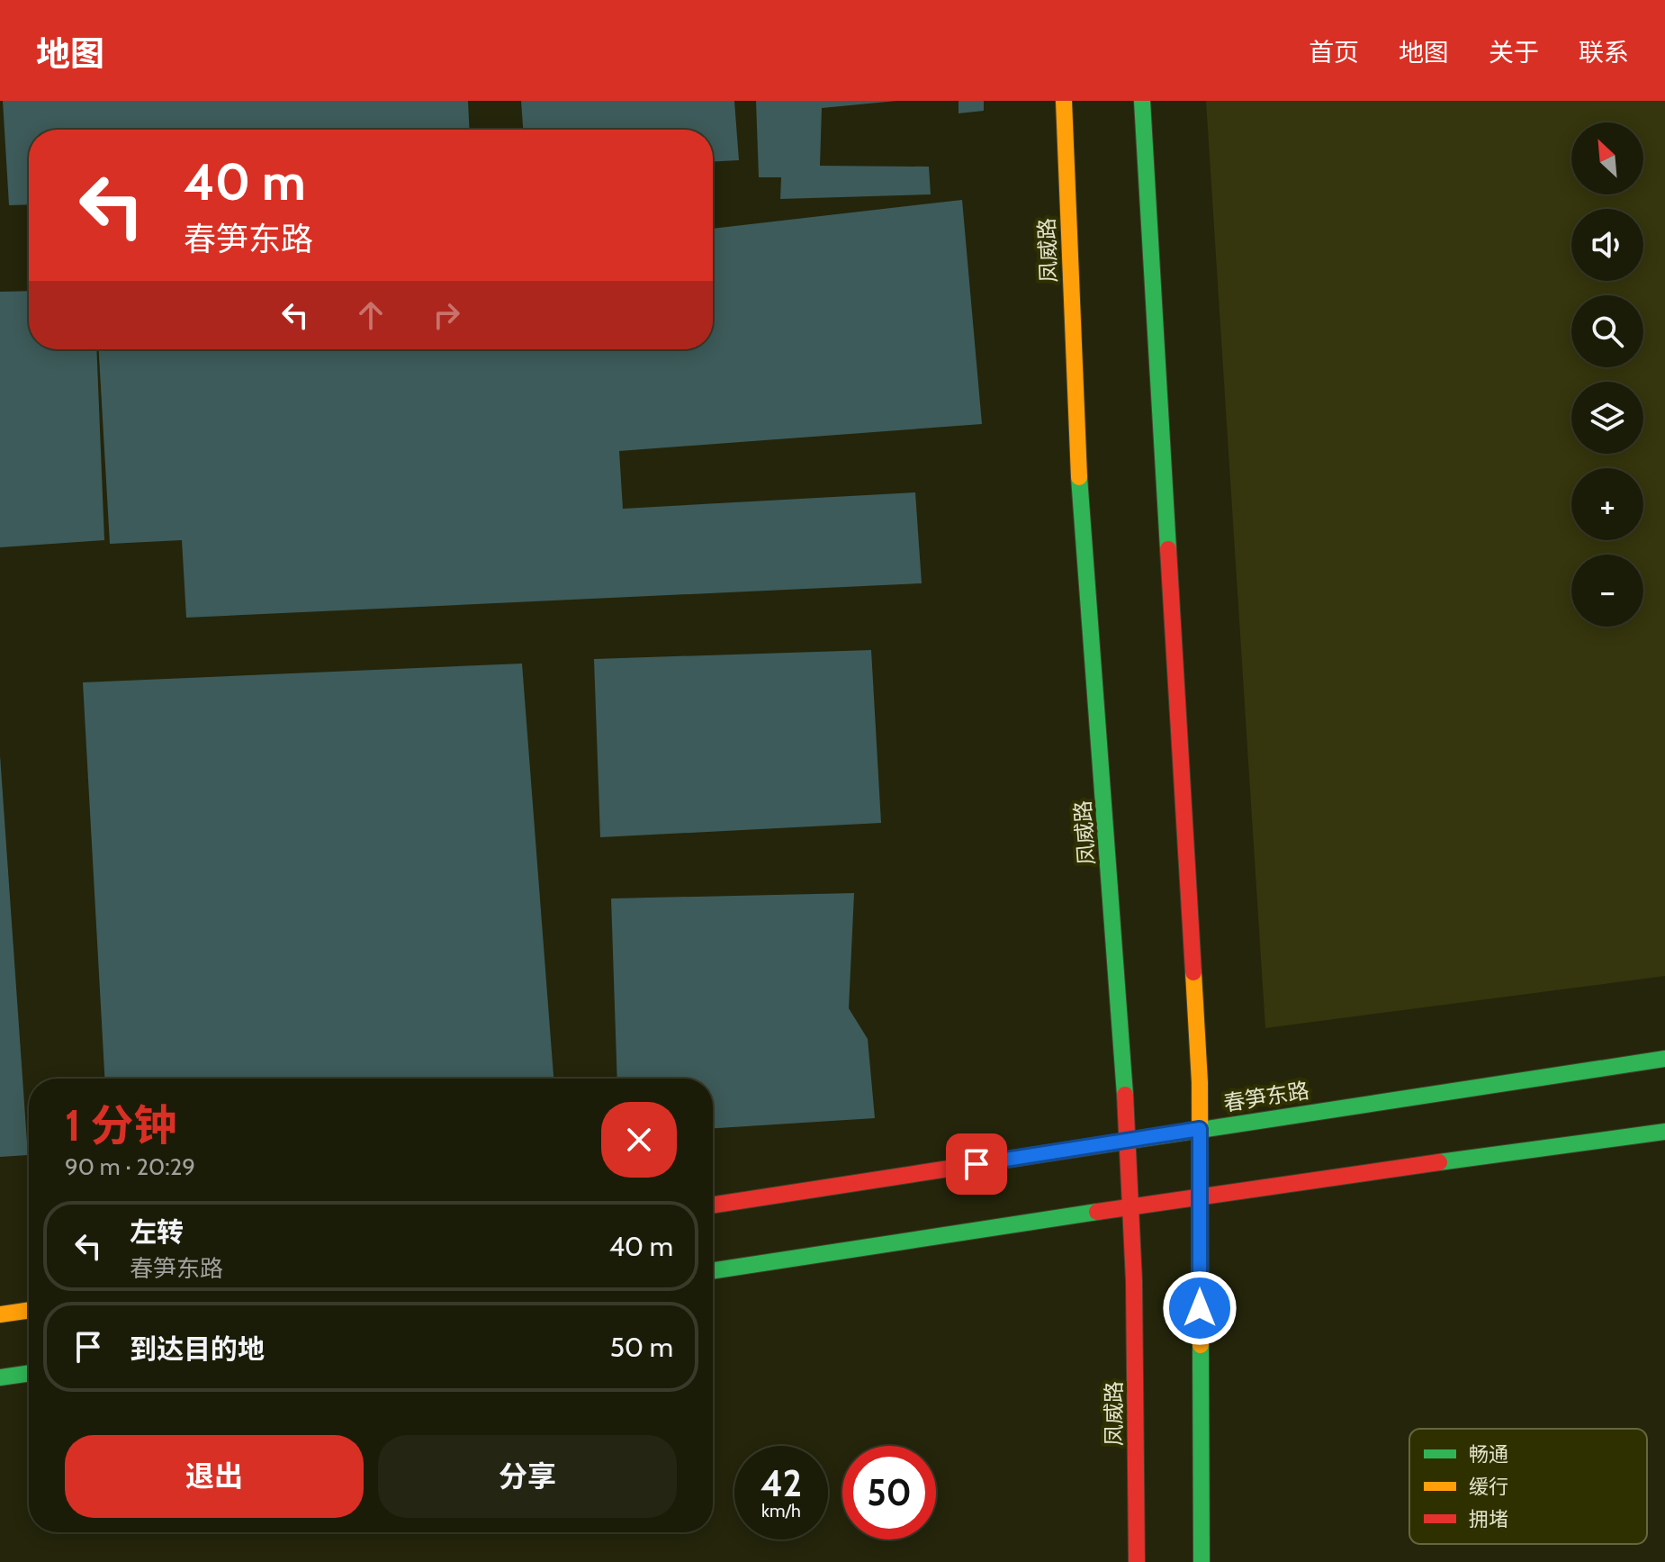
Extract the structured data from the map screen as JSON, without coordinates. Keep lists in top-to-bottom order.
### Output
{
  "streets": {
    "main road": ["凤威路", "春笋东路"]
  },
  "crossings": [
    ["凤威路", "春笋东路"]
  ],
  "legend": ["畅通", "缓行", "拥堵"],
  "north": "top left",
  "page": {
    "header": "地图",
    "nav": [
      "首页",
      "地图",
      "关于",
      "联系"
    ],
    "map_buttons": ["+", "−"],
    "turn": ["40 m", "春笋东路"],
    "heading": ["1 分钟", "90 m · 20:29"],
    "list": [
      {
        "name": "左转",
        "note": "春笋东路",
        "value": "40 m"
      },
      {
        "name": "到达目的地",
        "value": "50 m"
      }
    ],
    "buttons": ["退出", "分享"],
    "speed": "42 km/h",
    "limit": "50"
  }
}
